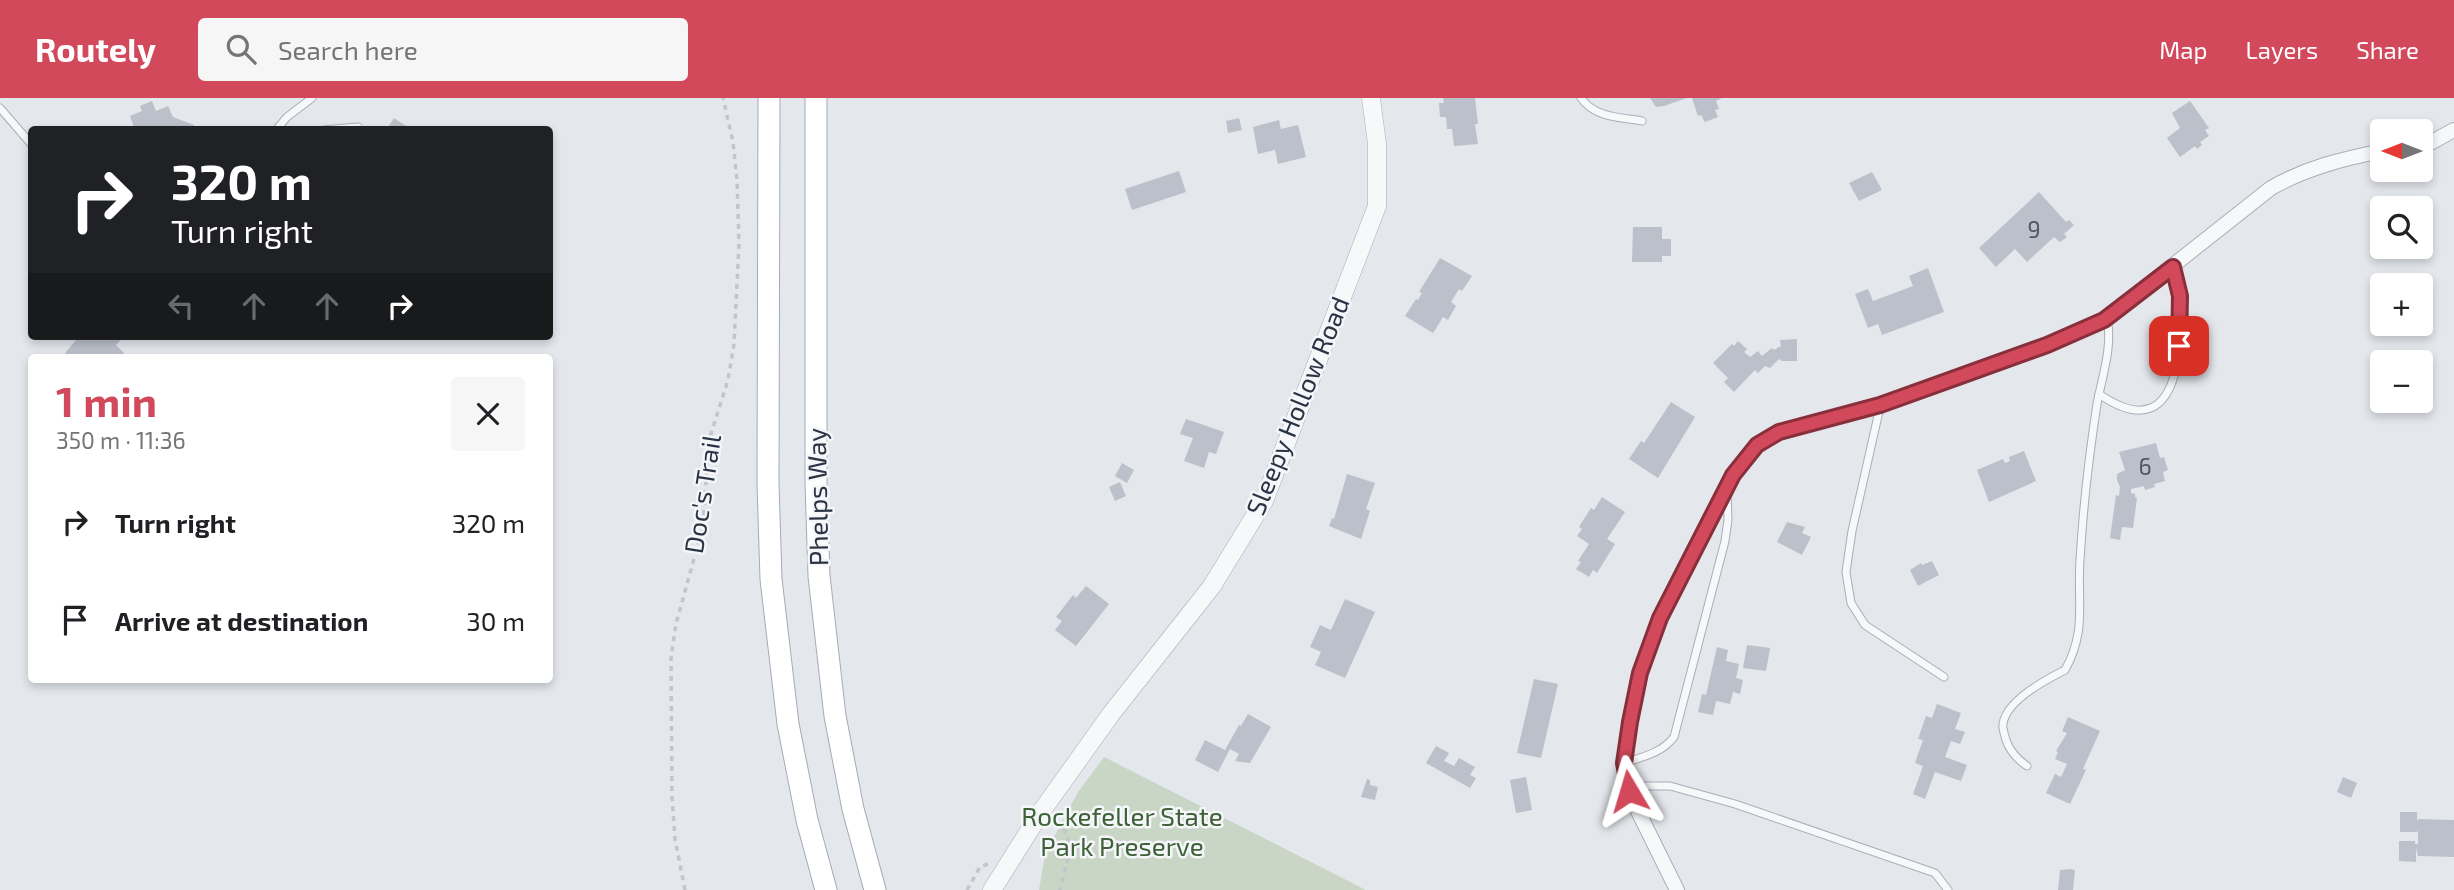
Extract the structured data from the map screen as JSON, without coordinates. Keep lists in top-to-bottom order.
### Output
{
  "streets": {
    "main road": ["Phelps Way"],
    "street": ["Sleepy Hollow Road"],
    "path": ["Doc's Trail"]
  },
  "parks": ["Rockefeller State Park Preserve"],
  "house_numbers": ["9", "6"],
  "north": "left",
  "page": {
    "header": "Routely",
    "search": "Search here",
    "nav": ["Map", "Layers", "Share"],
    "map_buttons": ["+", "−"],
    "turn": ["320 m", "Turn right"],
    "heading": ["1 min", "350 m · 11:36"],
    "list": [
      {
        "name": "Turn right",
        "value": "320 m"
      },
      {
        "name": "Arrive at destination",
        "value": "30 m"
      }
    ]
  }
}
